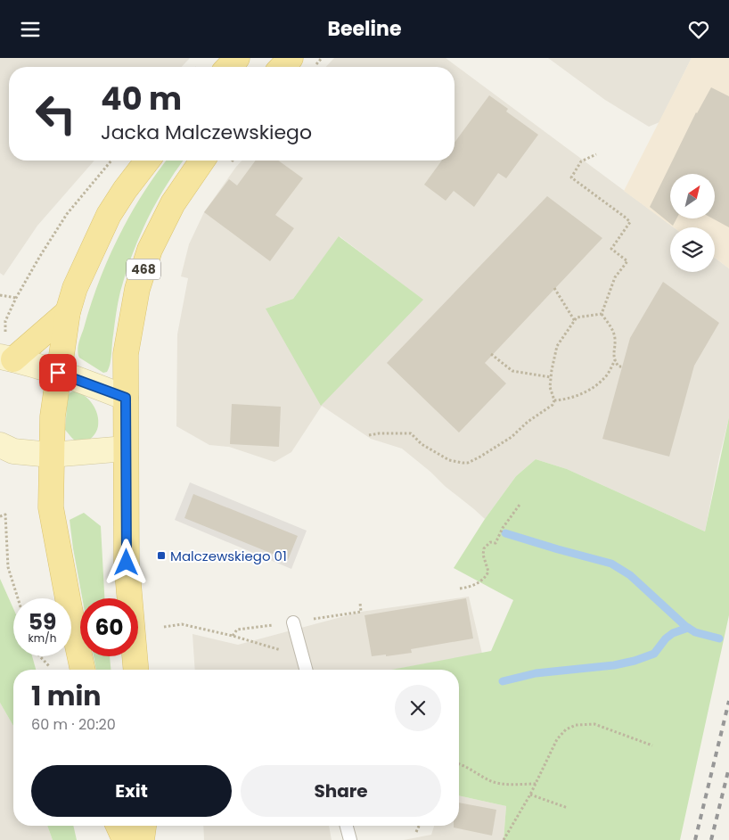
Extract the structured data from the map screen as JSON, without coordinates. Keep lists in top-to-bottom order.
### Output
{
  "streets": {
    "main road": ["468"]
  },
  "places": {
    "transit": ["Malczewskiego 01"]
  },
  "north": "top right",
  "page": {
    "header": "Beeline",
    "turn": ["40 m", "Jacka Malczewskiego"],
    "speed": "59 km/h",
    "limit": "60",
    "heading": ["1 min", "60 m · 20:20"],
    "buttons": ["Exit", "Share"]
  }
}
